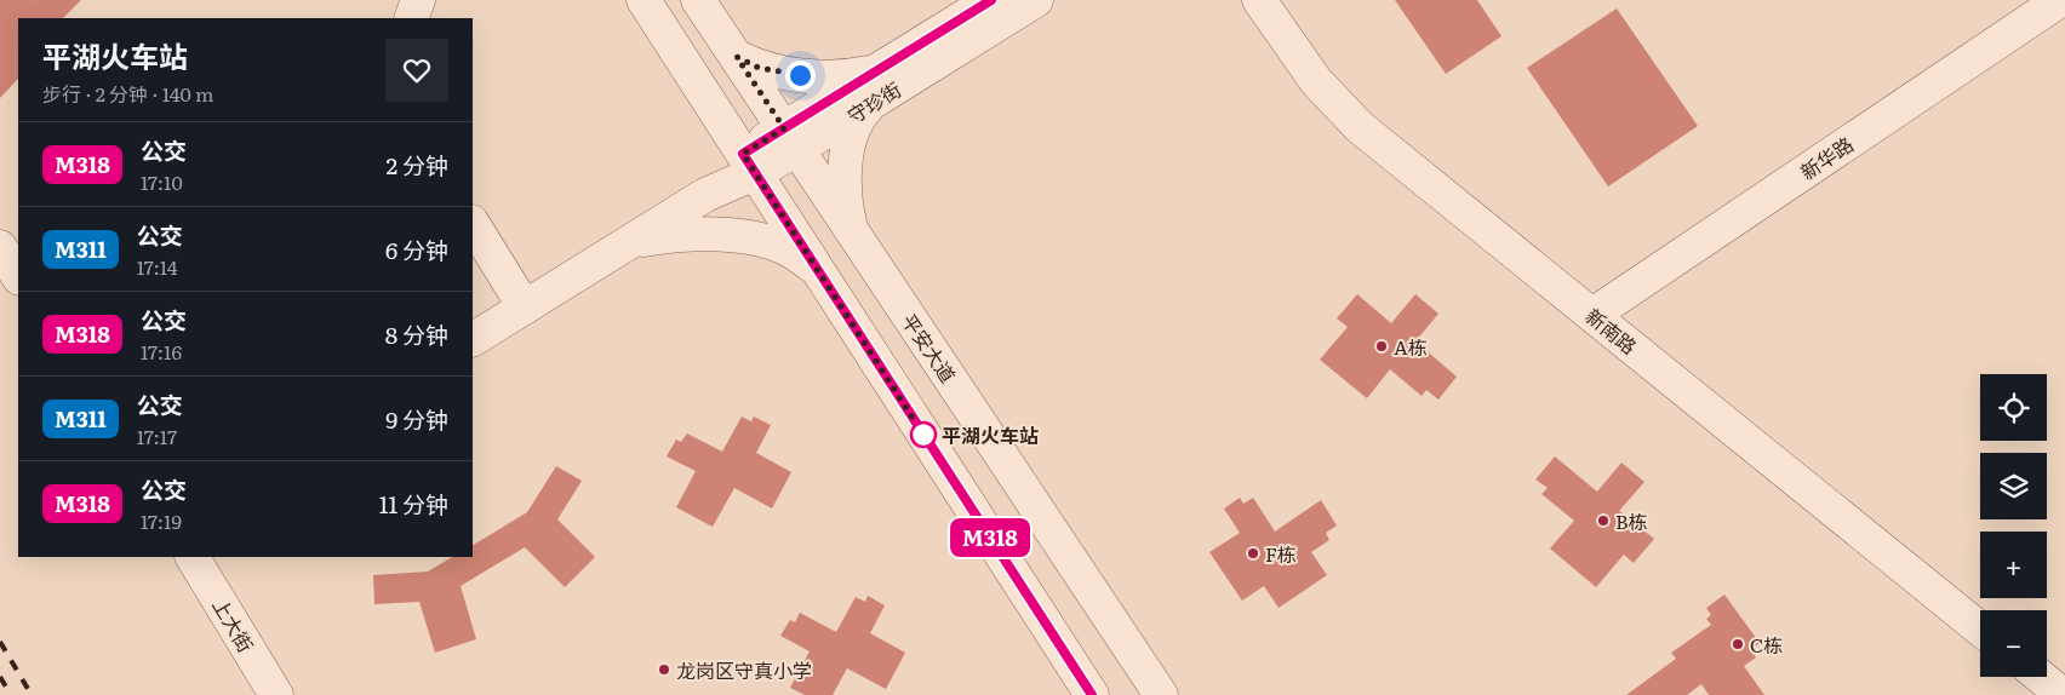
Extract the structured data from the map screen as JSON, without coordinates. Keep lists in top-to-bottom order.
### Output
{
  "streets": {
    "street": [
      "守珍街",
      "新华路",
      "新南路",
      "平安大道",
      "上大街"
    ]
  },
  "crossings": [
    ["守珍街", "平安大道"],
    ["新华路", "新南路"]
  ],
  "places": [
    "A栋",
    "平湖火车站",
    "B栋",
    "F栋",
    "C栋",
    "龙岗区守真小学"
  ],
  "lines": ["bus line M318"],
  "page": {
    "on_map": "M318",
    "heading": ["平湖火车站", "步行 · 2 分钟 · 140 m"],
    "list": [
      {
        "mark": "M318",
        "name": "公交",
        "note": "17:10",
        "value": "2 分钟"
      },
      {
        "mark": "M311",
        "name": "公交",
        "note": "17:14",
        "value": "6 分钟"
      },
      {
        "mark": "M318",
        "name": "公交",
        "note": "17:16",
        "value": "8 分钟"
      },
      {
        "mark": "M311",
        "name": "公交",
        "note": "17:17",
        "value": "9 分钟"
      },
      {
        "mark": "M318",
        "name": "公交",
        "note": "17:19",
        "value": "11 分钟"
      }
    ],
    "map_buttons": ["+", "−"]
  }
}
